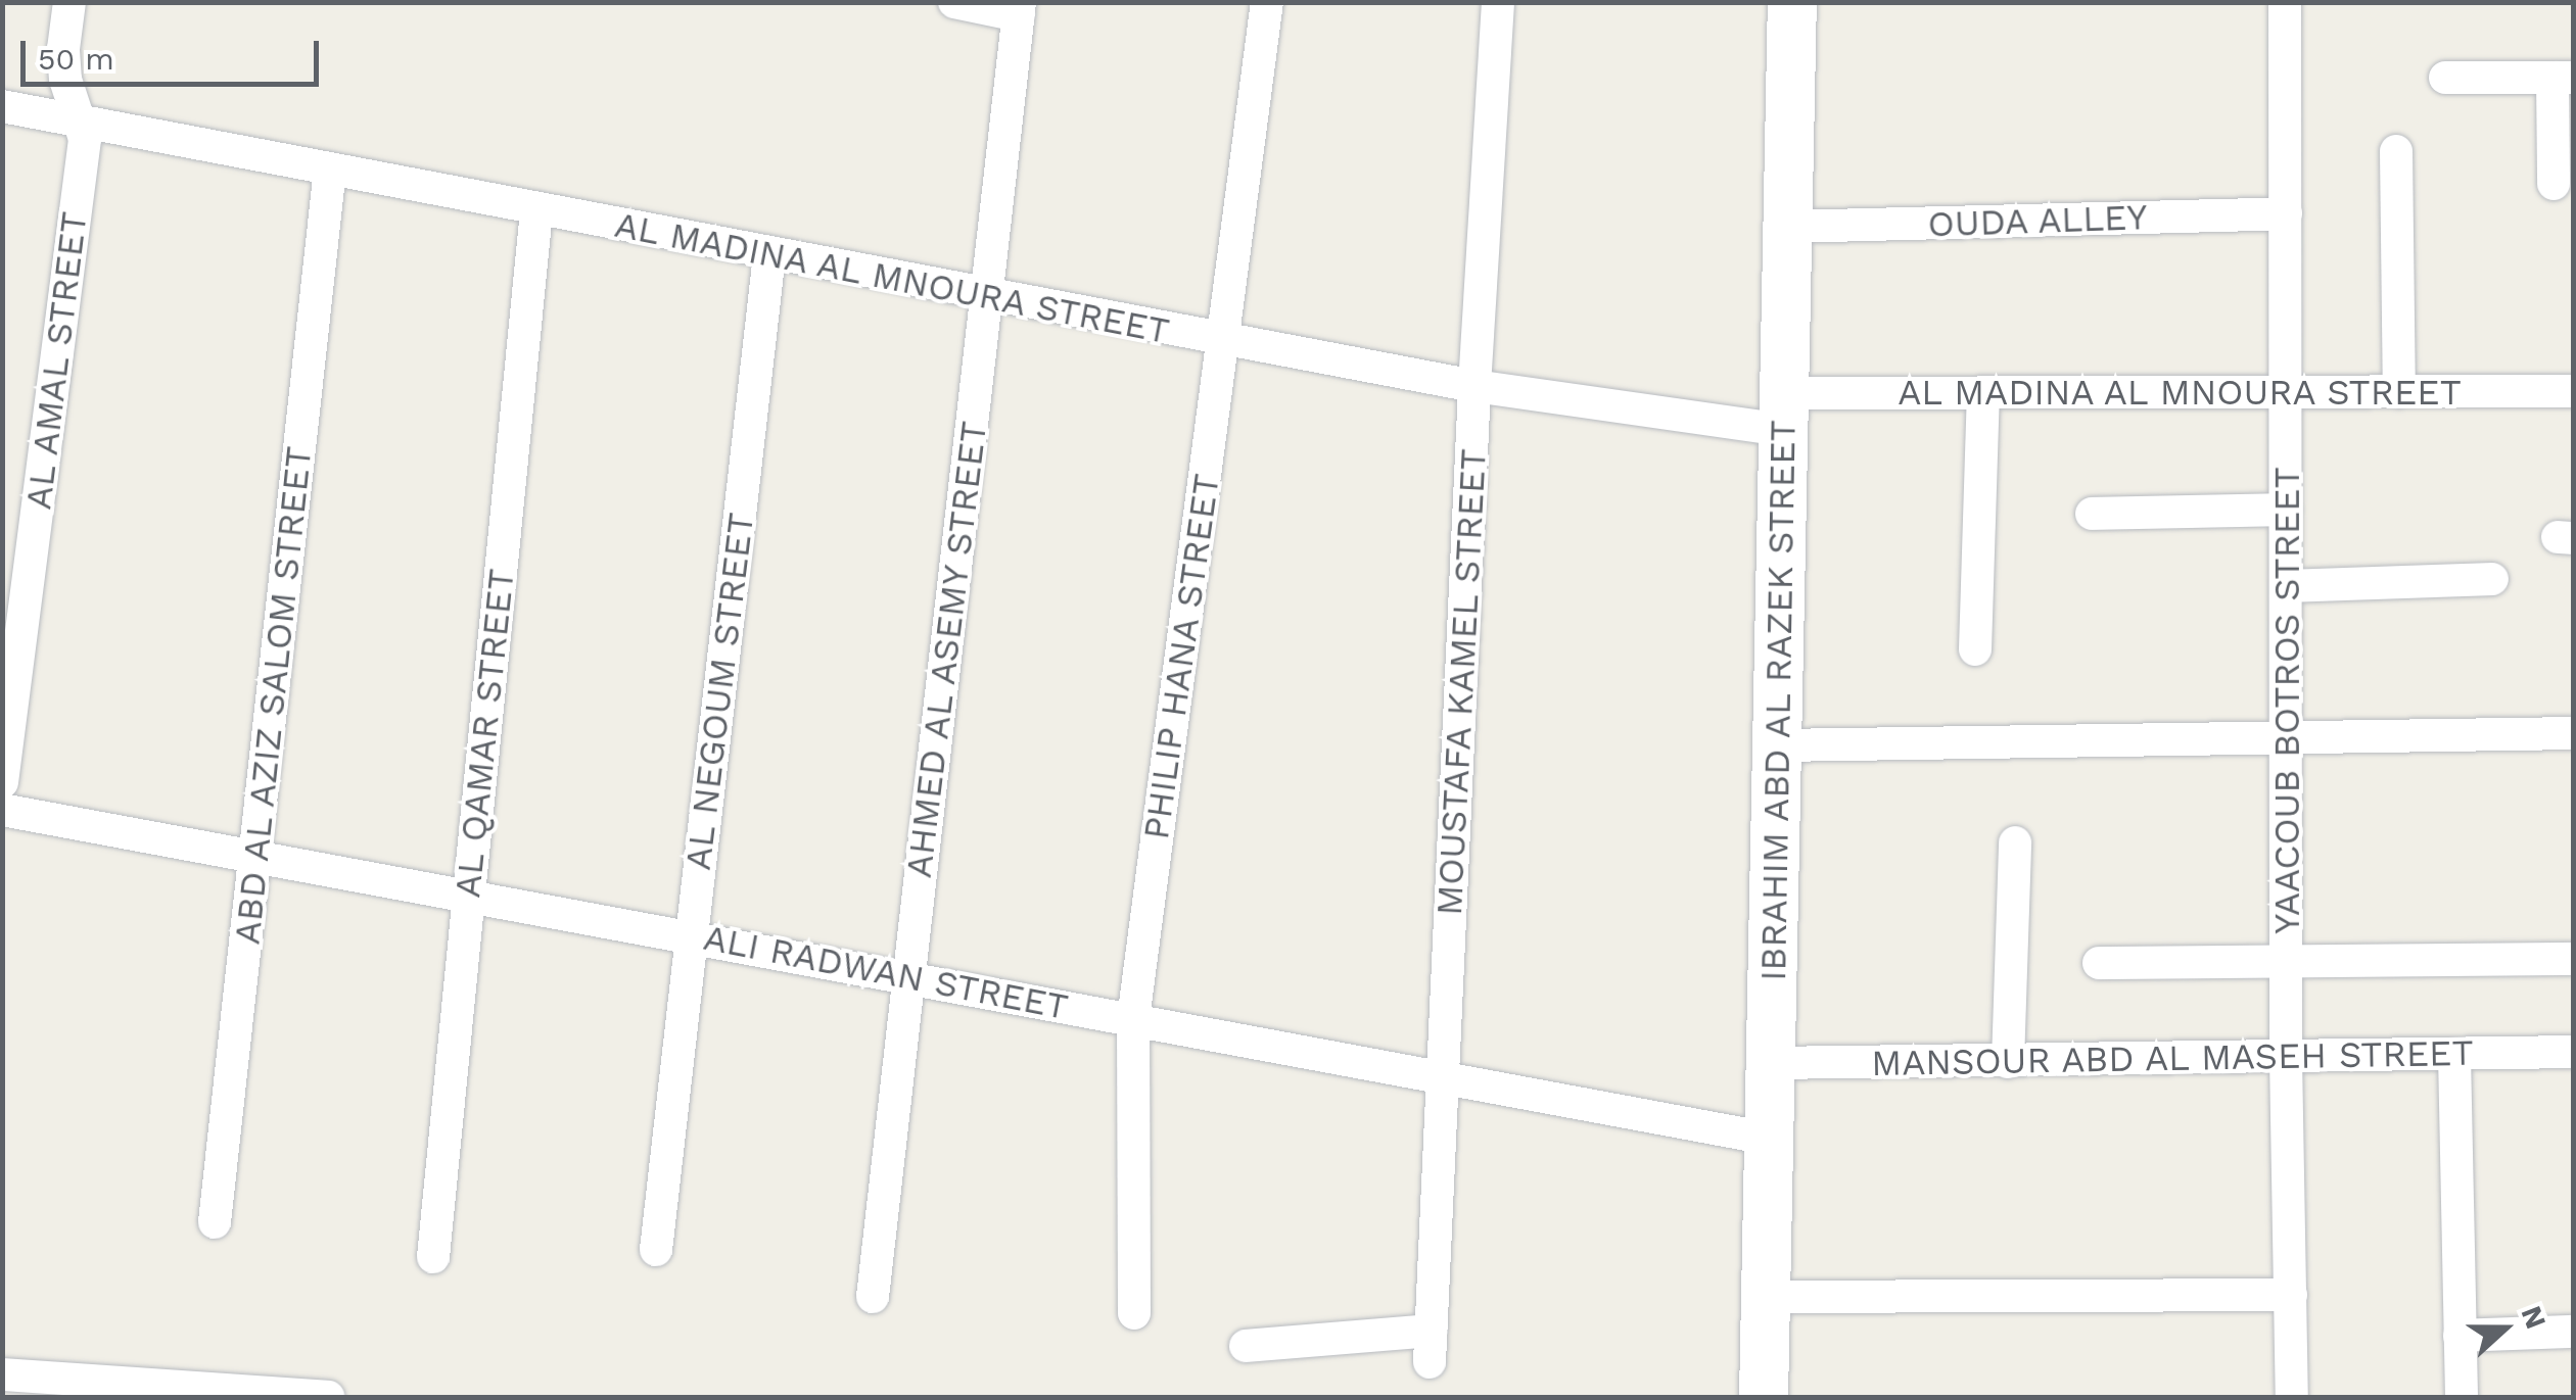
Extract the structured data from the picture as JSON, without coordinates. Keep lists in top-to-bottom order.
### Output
{
  "streets": {
    "main road": ["IBRAHIM ABD AL RAZEK STREET"],
    "street": [
      "OUDA ALLEY",
      "AL MADINA AL MNOURA STREET",
      "AL AMAL STREET",
      "AHMED AL ASEMY STREET",
      "PHILIP HANA STREET",
      "MOUSTAFA KAMEL STREET",
      "AL NEGOUM STREET",
      "ABD AL AZIZ SALOM STREET",
      "YAACOUB BOTROS STREET",
      "AL QAMAR STREET",
      "ALI RADWAN STREET",
      "MANSOUR ABD AL MASEH STREET"
    ]
  },
  "crossings": [
    ["OUDA ALLEY", "IBRAHIM ABD AL RAZEK STREET"],
    ["OUDA ALLEY", "YAACOUB BOTROS STREET"],
    ["AL MADINA AL MNOURA STREET", "AL AMAL STREET"],
    ["AL MADINA AL MNOURA STREET", "AHMED AL ASEMY STREET"],
    ["AL MADINA AL MNOURA STREET", "PHILIP HANA STREET"],
    ["AL MADINA AL MNOURA STREET", "MOUSTAFA KAMEL STREET"],
    ["AL MADINA AL MNOURA STREET", "AL NEGOUM STREET"],
    ["AL MADINA AL MNOURA STREET", "ABD AL AZIZ SALOM STREET"],
    ["AL MADINA AL MNOURA STREET", "IBRAHIM ABD AL RAZEK STREET"],
    ["AL MADINA AL MNOURA STREET", "YAACOUB BOTROS STREET"],
    ["AL MADINA AL MNOURA STREET", "AL QAMAR STREET"],
    ["AHMED AL ASEMY STREET", "ALI RADWAN STREET"],
    ["PHILIP HANA STREET", "ALI RADWAN STREET"],
    ["MOUSTAFA KAMEL STREET", "ALI RADWAN STREET"],
    ["AL NEGOUM STREET", "ALI RADWAN STREET"],
    ["ABD AL AZIZ SALOM STREET", "ALI RADWAN STREET"],
    ["IBRAHIM ABD AL RAZEK STREET", "ALI RADWAN STREET"],
    ["IBRAHIM ABD AL RAZEK STREET", "MANSOUR ABD AL MASEH STREET"],
    ["YAACOUB BOTROS STREET", "MANSOUR ABD AL MASEH STREET"],
    ["AL QAMAR STREET", "ALI RADWAN STREET"]
  ],
  "scale_bar": "50 m",
  "north": "right"
}
